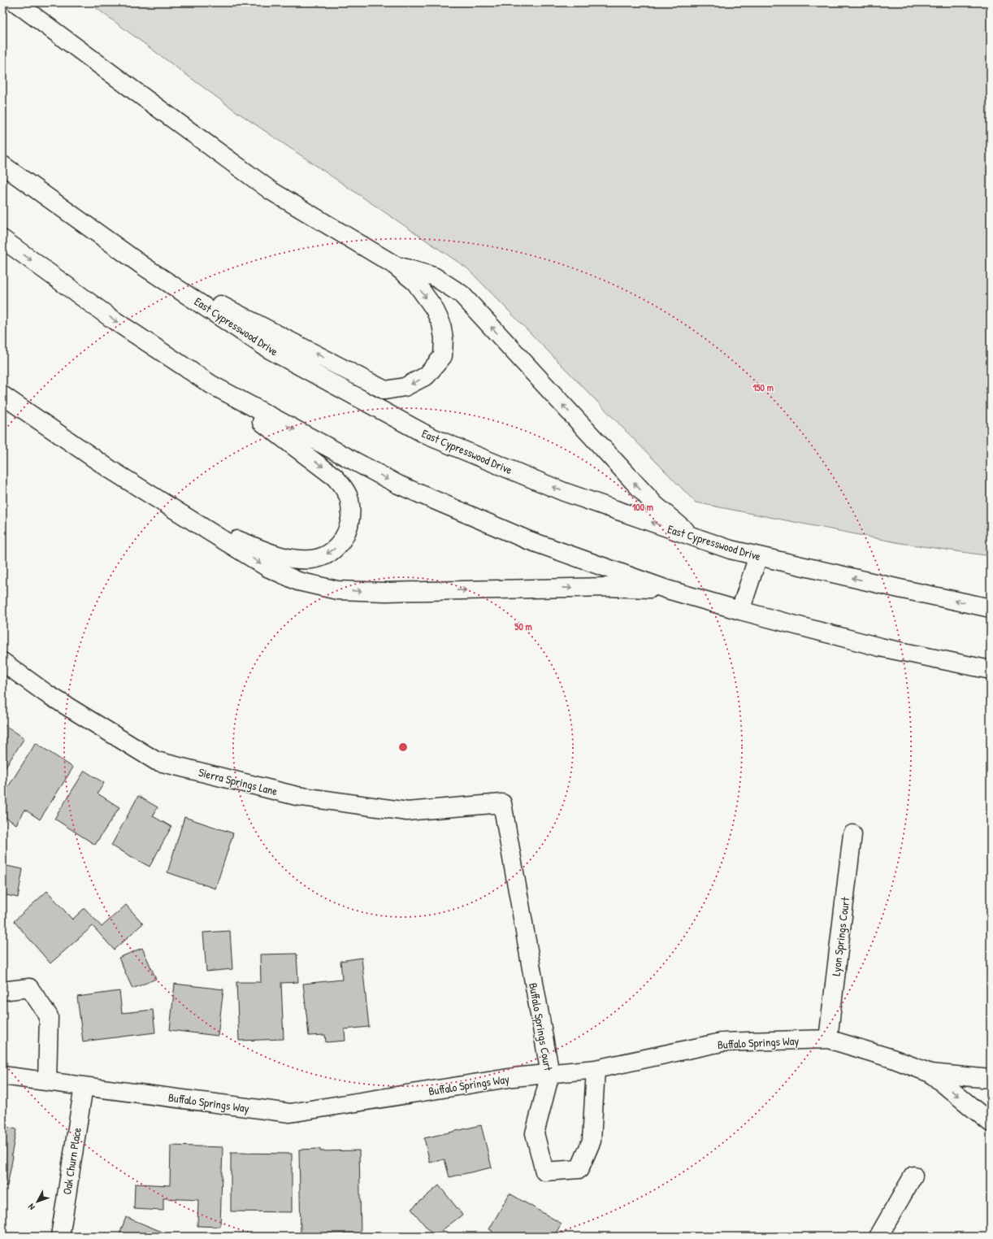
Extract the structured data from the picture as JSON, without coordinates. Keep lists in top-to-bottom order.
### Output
{
  "streets": {
    "main road": [
      "East Cypresswood Drive",
      "Sierra Springs Lane",
      "Lyon Springs Court",
      "Buffalo Springs Court",
      "Buffalo Springs Way",
      "Oak Churn Place"
    ]
  },
  "crossings": [
    ["Sierra Springs Lane", "Buffalo Springs Court"],
    ["Lyon Springs Court", "Buffalo Springs Way"],
    ["Buffalo Springs Court", "Buffalo Springs Way"],
    ["Buffalo Springs Way", "Oak Churn Place"]
  ],
  "north": "bottom left",
  "rings": ["150 m", "100 m", "50 m"]
}
